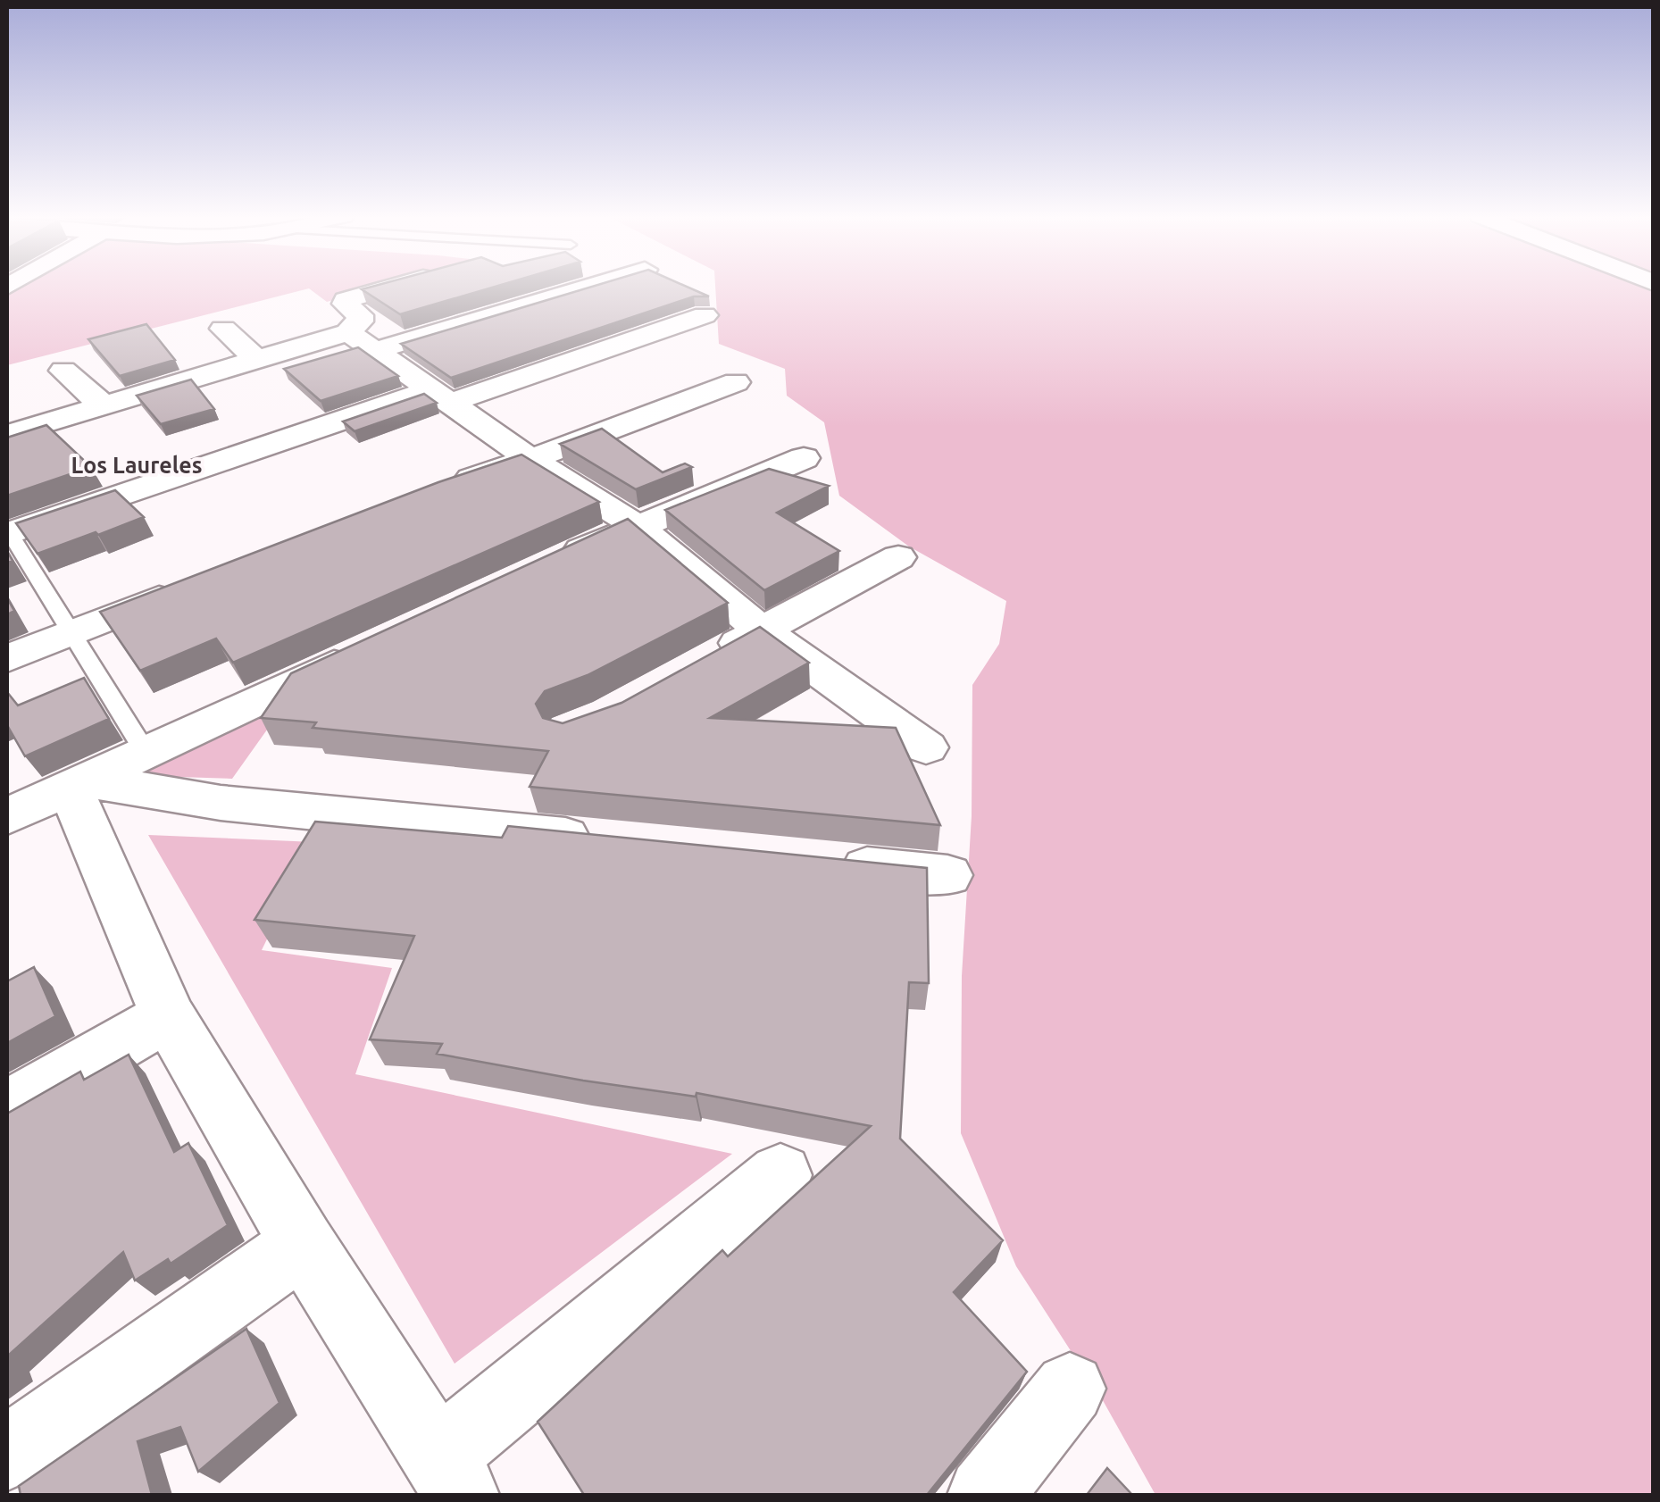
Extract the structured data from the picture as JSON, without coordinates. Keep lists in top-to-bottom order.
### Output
{
  "districts": ["Los Laureles"]
}
